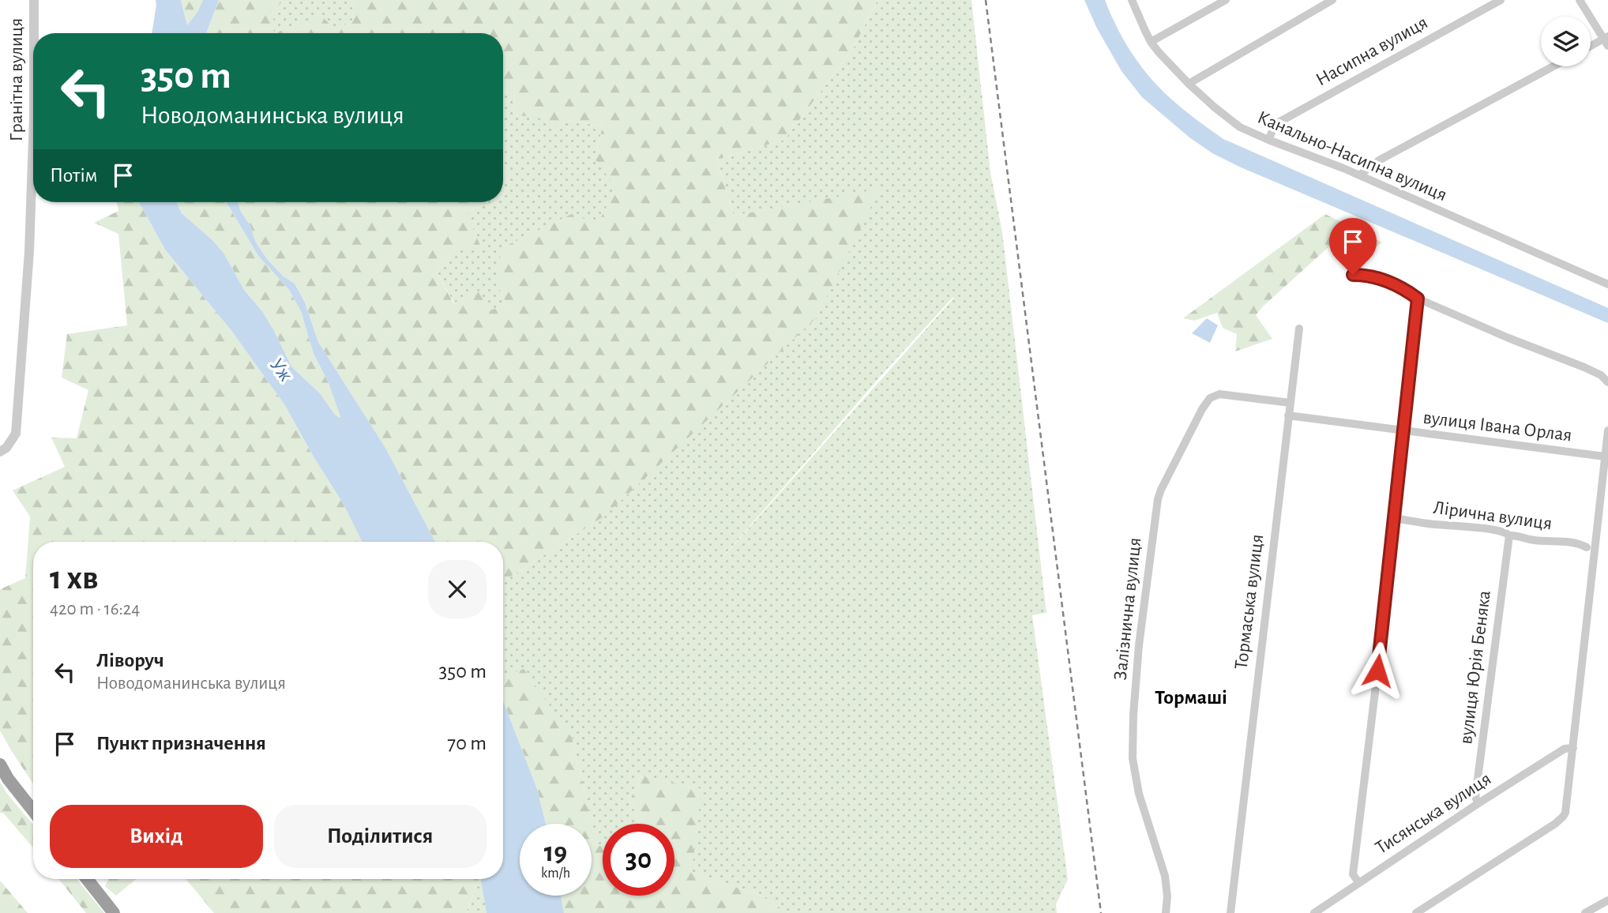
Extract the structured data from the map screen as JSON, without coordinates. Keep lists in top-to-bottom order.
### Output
{
  "streets": {
    "street": [
      "Насипна вулиця",
      "Гранітна вулиця",
      "Канально-Насипна вулиця",
      "вулиця Івана Орлая",
      "Лірична вулиця",
      "Тормаська вулиця",
      "Залізнична вулиця",
      "вулиця Юрія Беняка",
      "Тисянська вулиця"
    ]
  },
  "crossings": [
    ["Насипна вулиця", "Канально-Насипна вулиця"],
    ["вулиця Івана Орлая", "Тормаська вулиця"],
    ["Лірична вулиця", "вулиця Юрія Беняка"],
    ["Тормаська вулиця", "Залізнична вулиця"],
    ["вулиця Юрія Беняка", "Тисянська вулиця"]
  ],
  "districts": ["Тормаші"],
  "water": ["Уж"],
  "page": {
    "turn": ["350 m", "Новодоманинська вулиця"],
    "then": "Потім",
    "heading": ["1 хв", "420 m · 16:24"],
    "list": [
      {
        "name": "Ліворуч",
        "note": "Новодоманинська вулиця",
        "value": "350 m"
      },
      {
        "name": "Пункт призначення",
        "value": "70 m"
      }
    ],
    "buttons": ["Вихід", "Поділитися"],
    "speed": "19 km/h",
    "limit": "30"
  }
}
